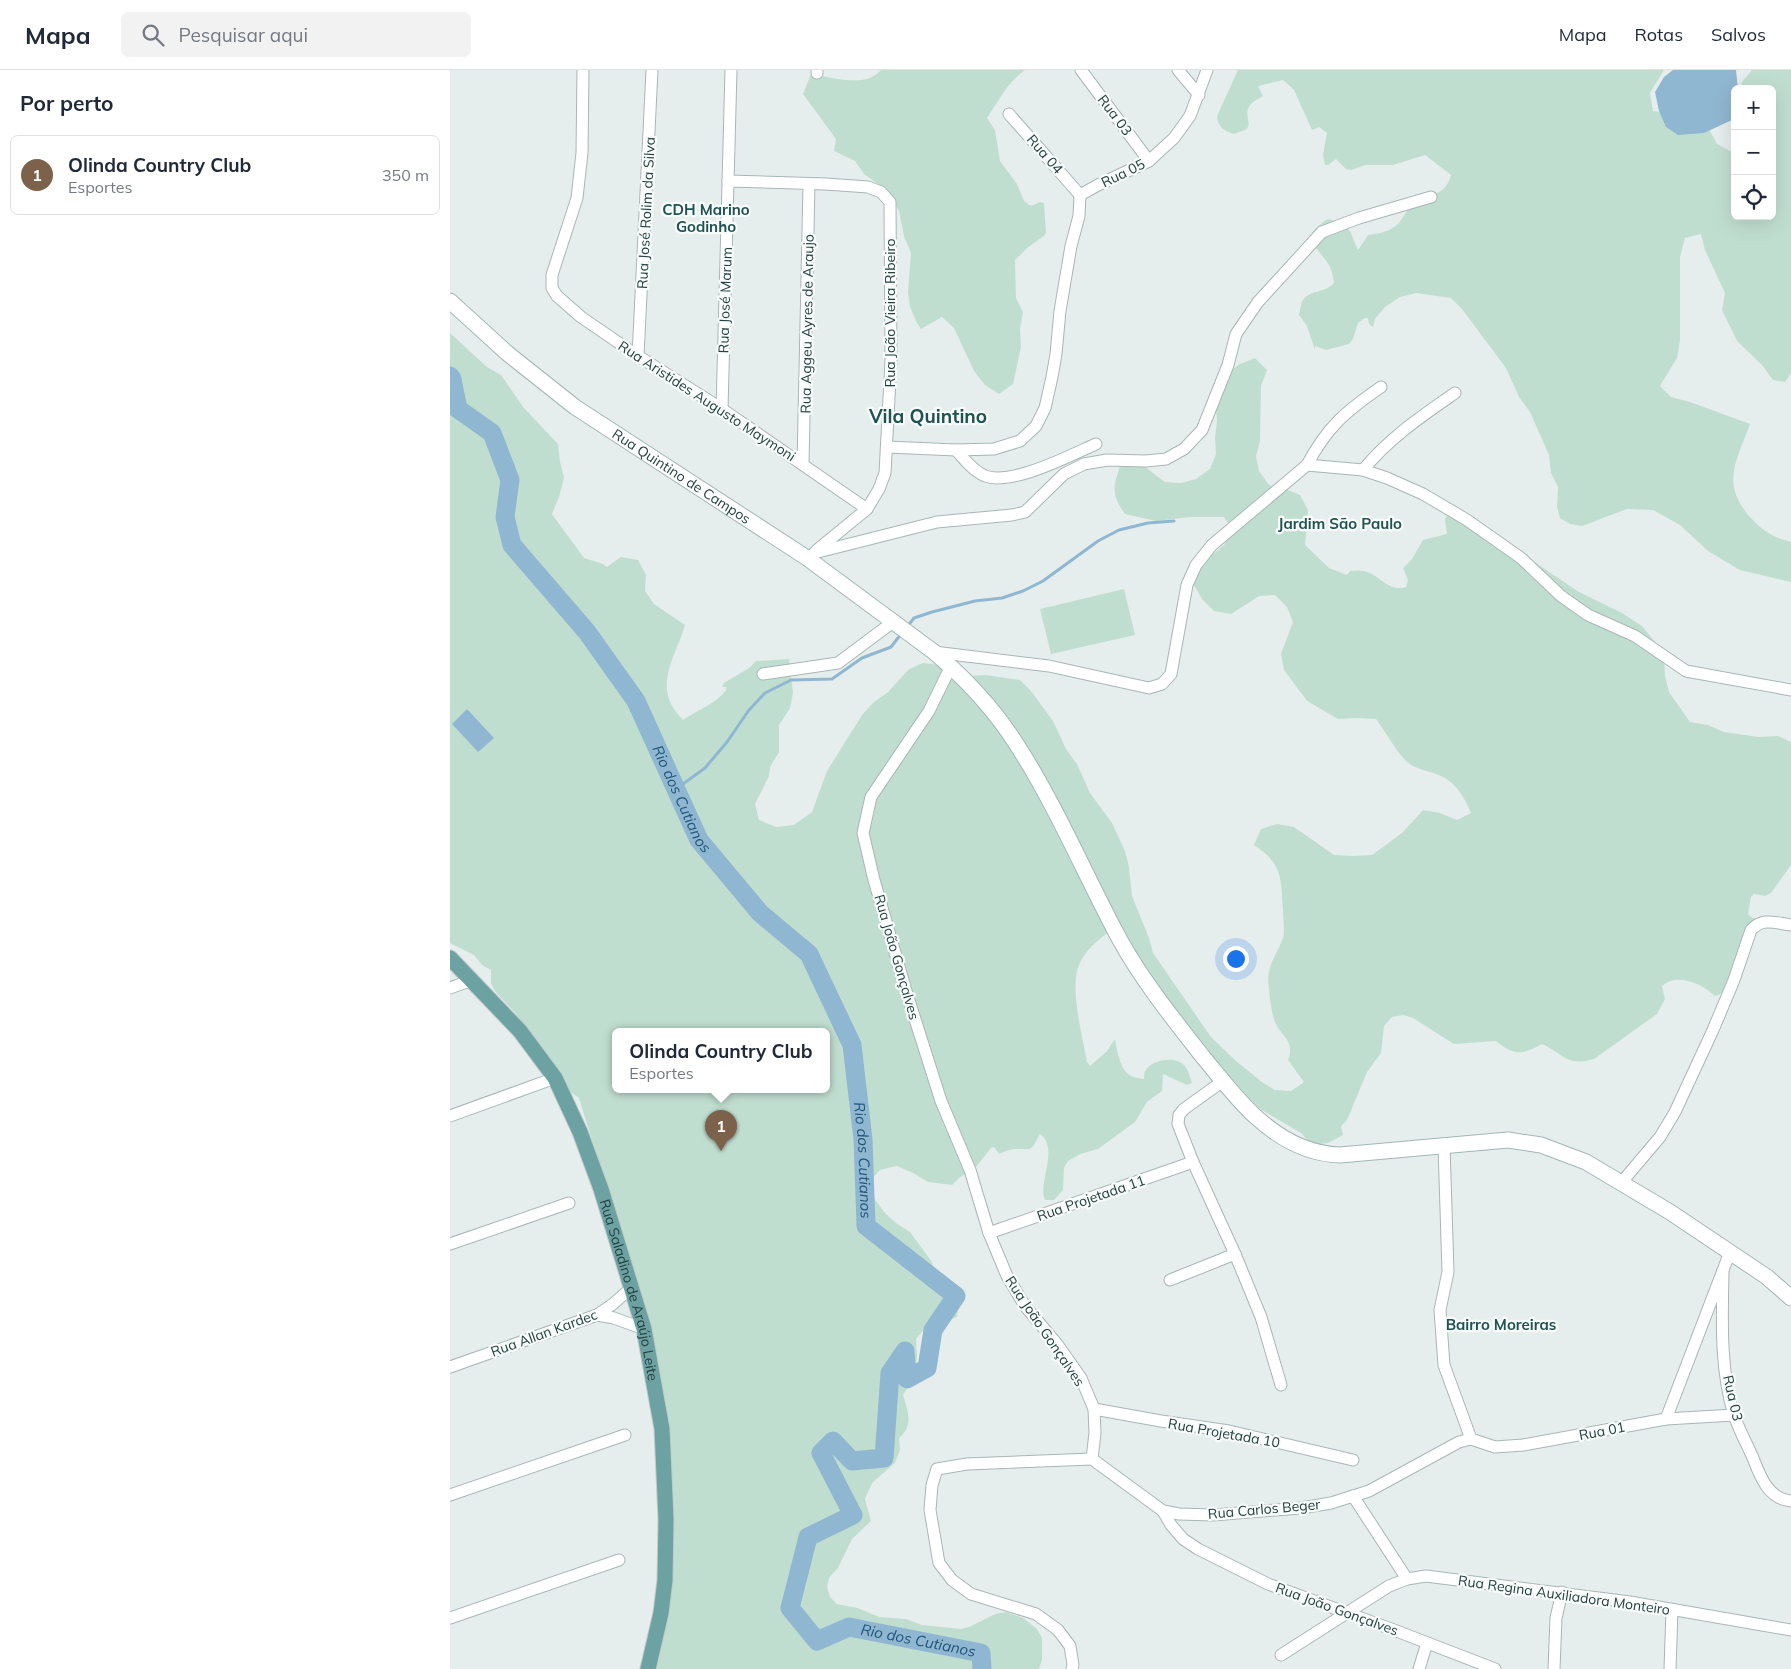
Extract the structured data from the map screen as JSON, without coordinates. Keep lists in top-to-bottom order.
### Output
{
  "streets": {
    "main road": ["Rua Quintino de Campos", "Rua Saladino de Araújo Leite"],
    "street": [
      "Rua 03",
      "Rua 04",
      "Rua 05",
      "Rua José Rolim da Silva",
      "Rua José Marum",
      "Rua João Vieira Ribeiro",
      "Rua Aggeu Ayres de Araujo",
      "Rua Aristides Augusto Maymoni",
      "Rua João Gonçalves",
      "Rua Projetada 11",
      "Rua Allan Kardec",
      "Rua 01",
      "Rua Projetada 10",
      "Rua Carlos Beger",
      "Rua Regina Auxiliadora Monteiro"
    ]
  },
  "crossings": [
    ["Rua 03", "Rua 05"],
    ["Rua 03", "Rua 01"],
    ["Rua 04", "Rua 05"],
    ["Rua José Rolim da Silva", "Rua Aristides Augusto Maymoni"],
    ["Rua José Marum", "Rua Aristides Augusto Maymoni"],
    ["Rua João Vieira Ribeiro", "Rua Aggeu Ayres de Araujo"],
    ["Rua João Vieira Ribeiro", "Rua Aristides Augusto Maymoni"],
    ["Rua Aggeu Ayres de Araujo", "Rua Aristides Augusto Maymoni"],
    ["Rua Quintino de Campos", "Rua João Gonçalves"],
    ["Rua João Gonçalves", "Rua Projetada 11"],
    ["Rua João Gonçalves", "Rua Projetada 10"],
    ["Rua João Gonçalves", "Rua Carlos Beger"],
    ["Rua João Gonçalves", "Rua Regina Auxiliadora Monteiro"],
    ["Rua Saladino de Araújo Leite", "Rua Allan Kardec"],
    ["Rua 01", "Rua Carlos Beger"]
  ],
  "districts": [
    "CDH Marino Godinho",
    "Vila Quintino",
    "Jardim São Paulo",
    "Bairro Moreiras"
  ],
  "water": ["Rio dos Cutianos"],
  "page": {
    "header": "Mapa",
    "search": "Pesquisar aqui",
    "nav": ["Mapa", "Rotas", "Salvos"],
    "heading": "Por perto",
    "map_buttons": ["+", "−"],
    "list": [
      {
        "mark": "1",
        "name": "Olinda Country Club",
        "note": "Esportes",
        "value": "350 m"
      }
    ],
    "popup": ["Olinda Country Club", "Esportes"],
    "pins": "1"
  }
}
